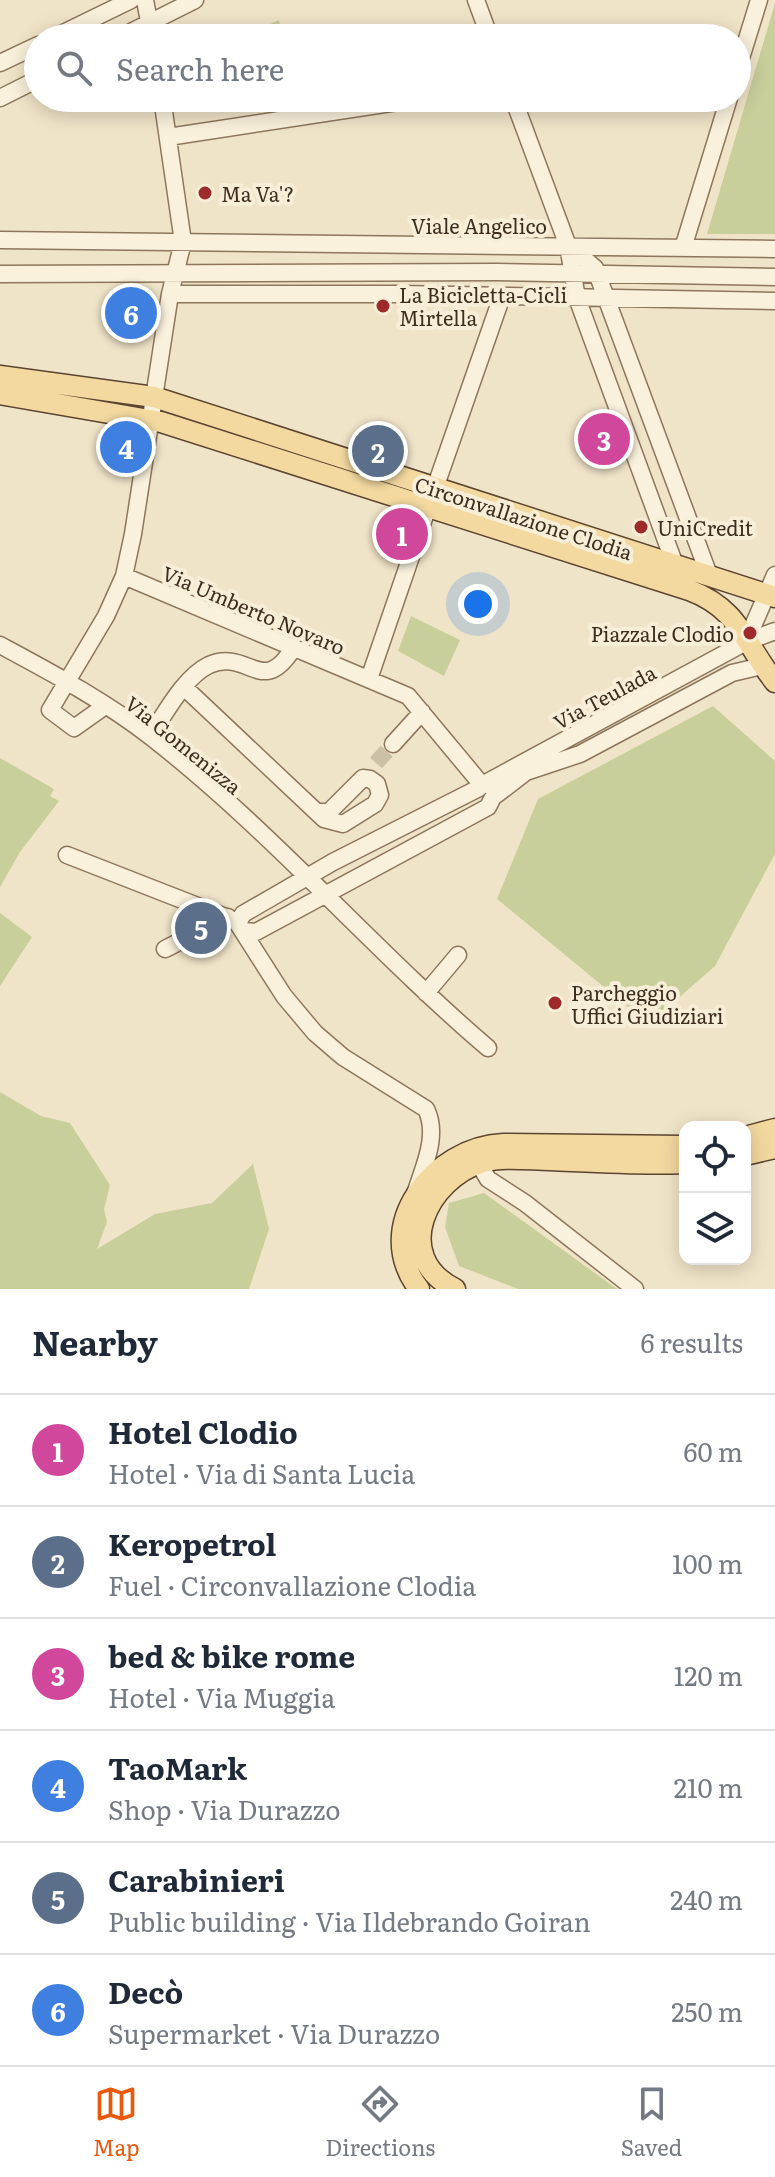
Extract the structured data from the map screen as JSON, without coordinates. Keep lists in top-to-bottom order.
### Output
{
  "streets": {
    "main road": ["Circonvallazione Clodia"],
    "street": [
      "Viale Angelico",
      "Via Umberto Novaro",
      "Via Teulada",
      "Via Gomenizza"
    ]
  },
  "crossings": [
    ["Circonvallazione Clodia", "Via Teulada"],
    ["Via Umberto Novaro", "Via Teulada"],
    ["Via Teulada", "Via Gomenizza"]
  ],
  "places": [
    "Ma Va'?",
    "La Bicicletta-Cicli Mirtella",
    "UniCredit",
    "Piazzale Clodio",
    "Parcheggio Uffici Giudiziari"
  ],
  "page": {
    "search": "Search here",
    "pins": [
      "6",
      "3",
      "4",
      "2",
      "1",
      "5"
    ],
    "heading": ["Nearby", "6 results"],
    "list": [
      {
        "mark": "1",
        "name": "Hotel Clodio",
        "note": "Hotel · Via di Santa Lucia",
        "value": "60 m"
      },
      {
        "mark": "2",
        "name": "Keropetrol",
        "note": "Fuel · Circonvallazione Clodia",
        "value": "100 m"
      },
      {
        "mark": "3",
        "name": "bed & bike rome",
        "note": "Hotel · Via Muggia",
        "value": "120 m"
      },
      {
        "mark": "4",
        "name": "TaoMark",
        "note": "Shop · Via Durazzo",
        "value": "210 m"
      },
      {
        "mark": "5",
        "name": "Carabinieri",
        "note": "Public building · Via Ildebrando Goiran",
        "value": "240 m"
      },
      {
        "mark": "6",
        "name": "Decò",
        "note": "Supermarket · Via Durazzo",
        "value": "250 m"
      }
    ],
    "nav": ["Map", "Directions", "Saved"]
  }
}
